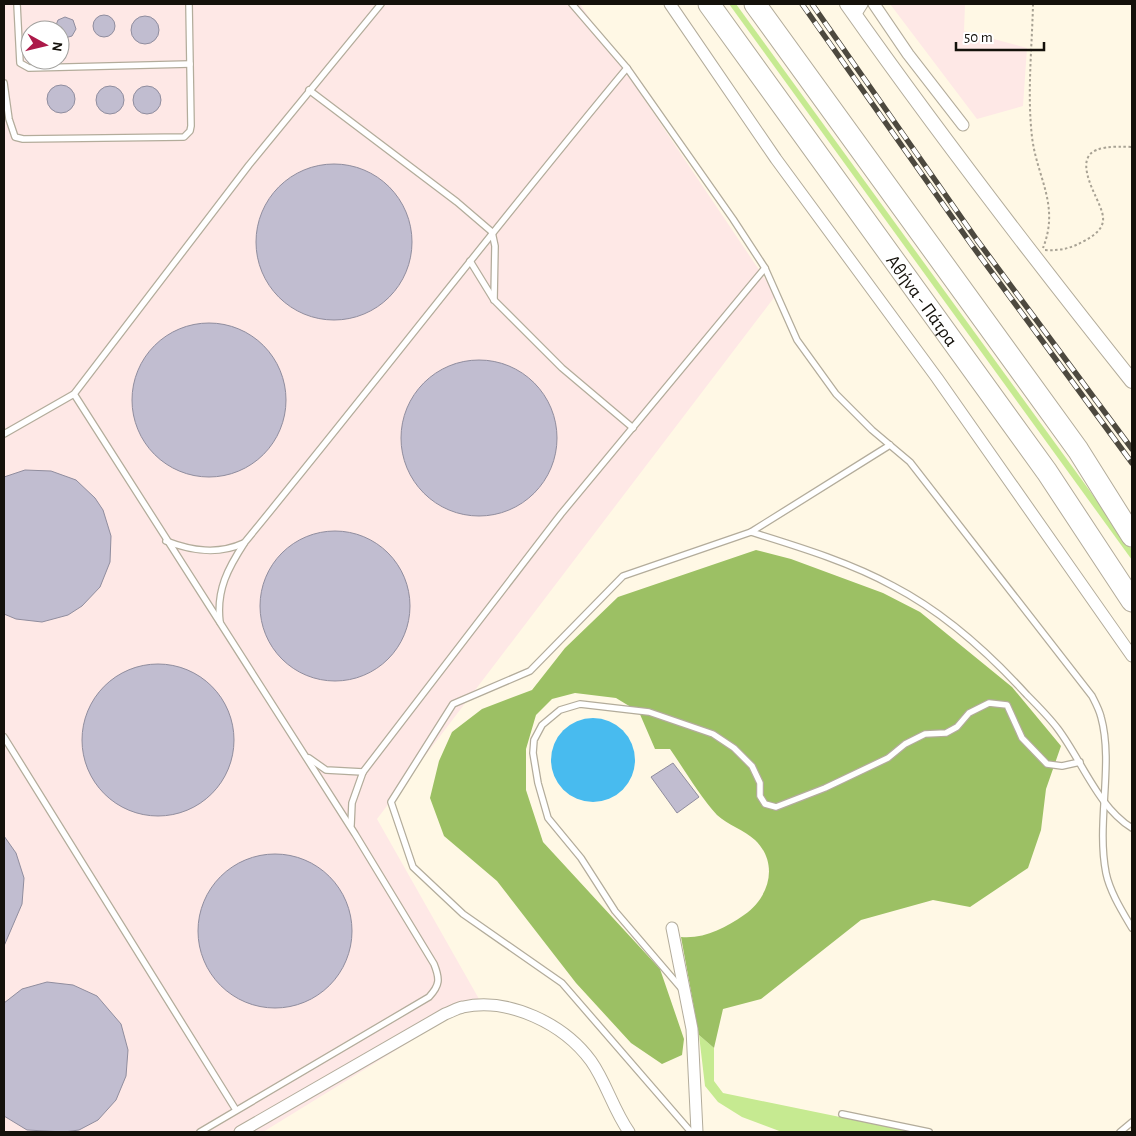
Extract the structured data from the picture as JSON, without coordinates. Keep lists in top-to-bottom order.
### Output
{
  "streets": {
    "highway": ["Αθήνα - Πάτρα"]
  },
  "scale_bar": "50 m",
  "north": "right"
}
